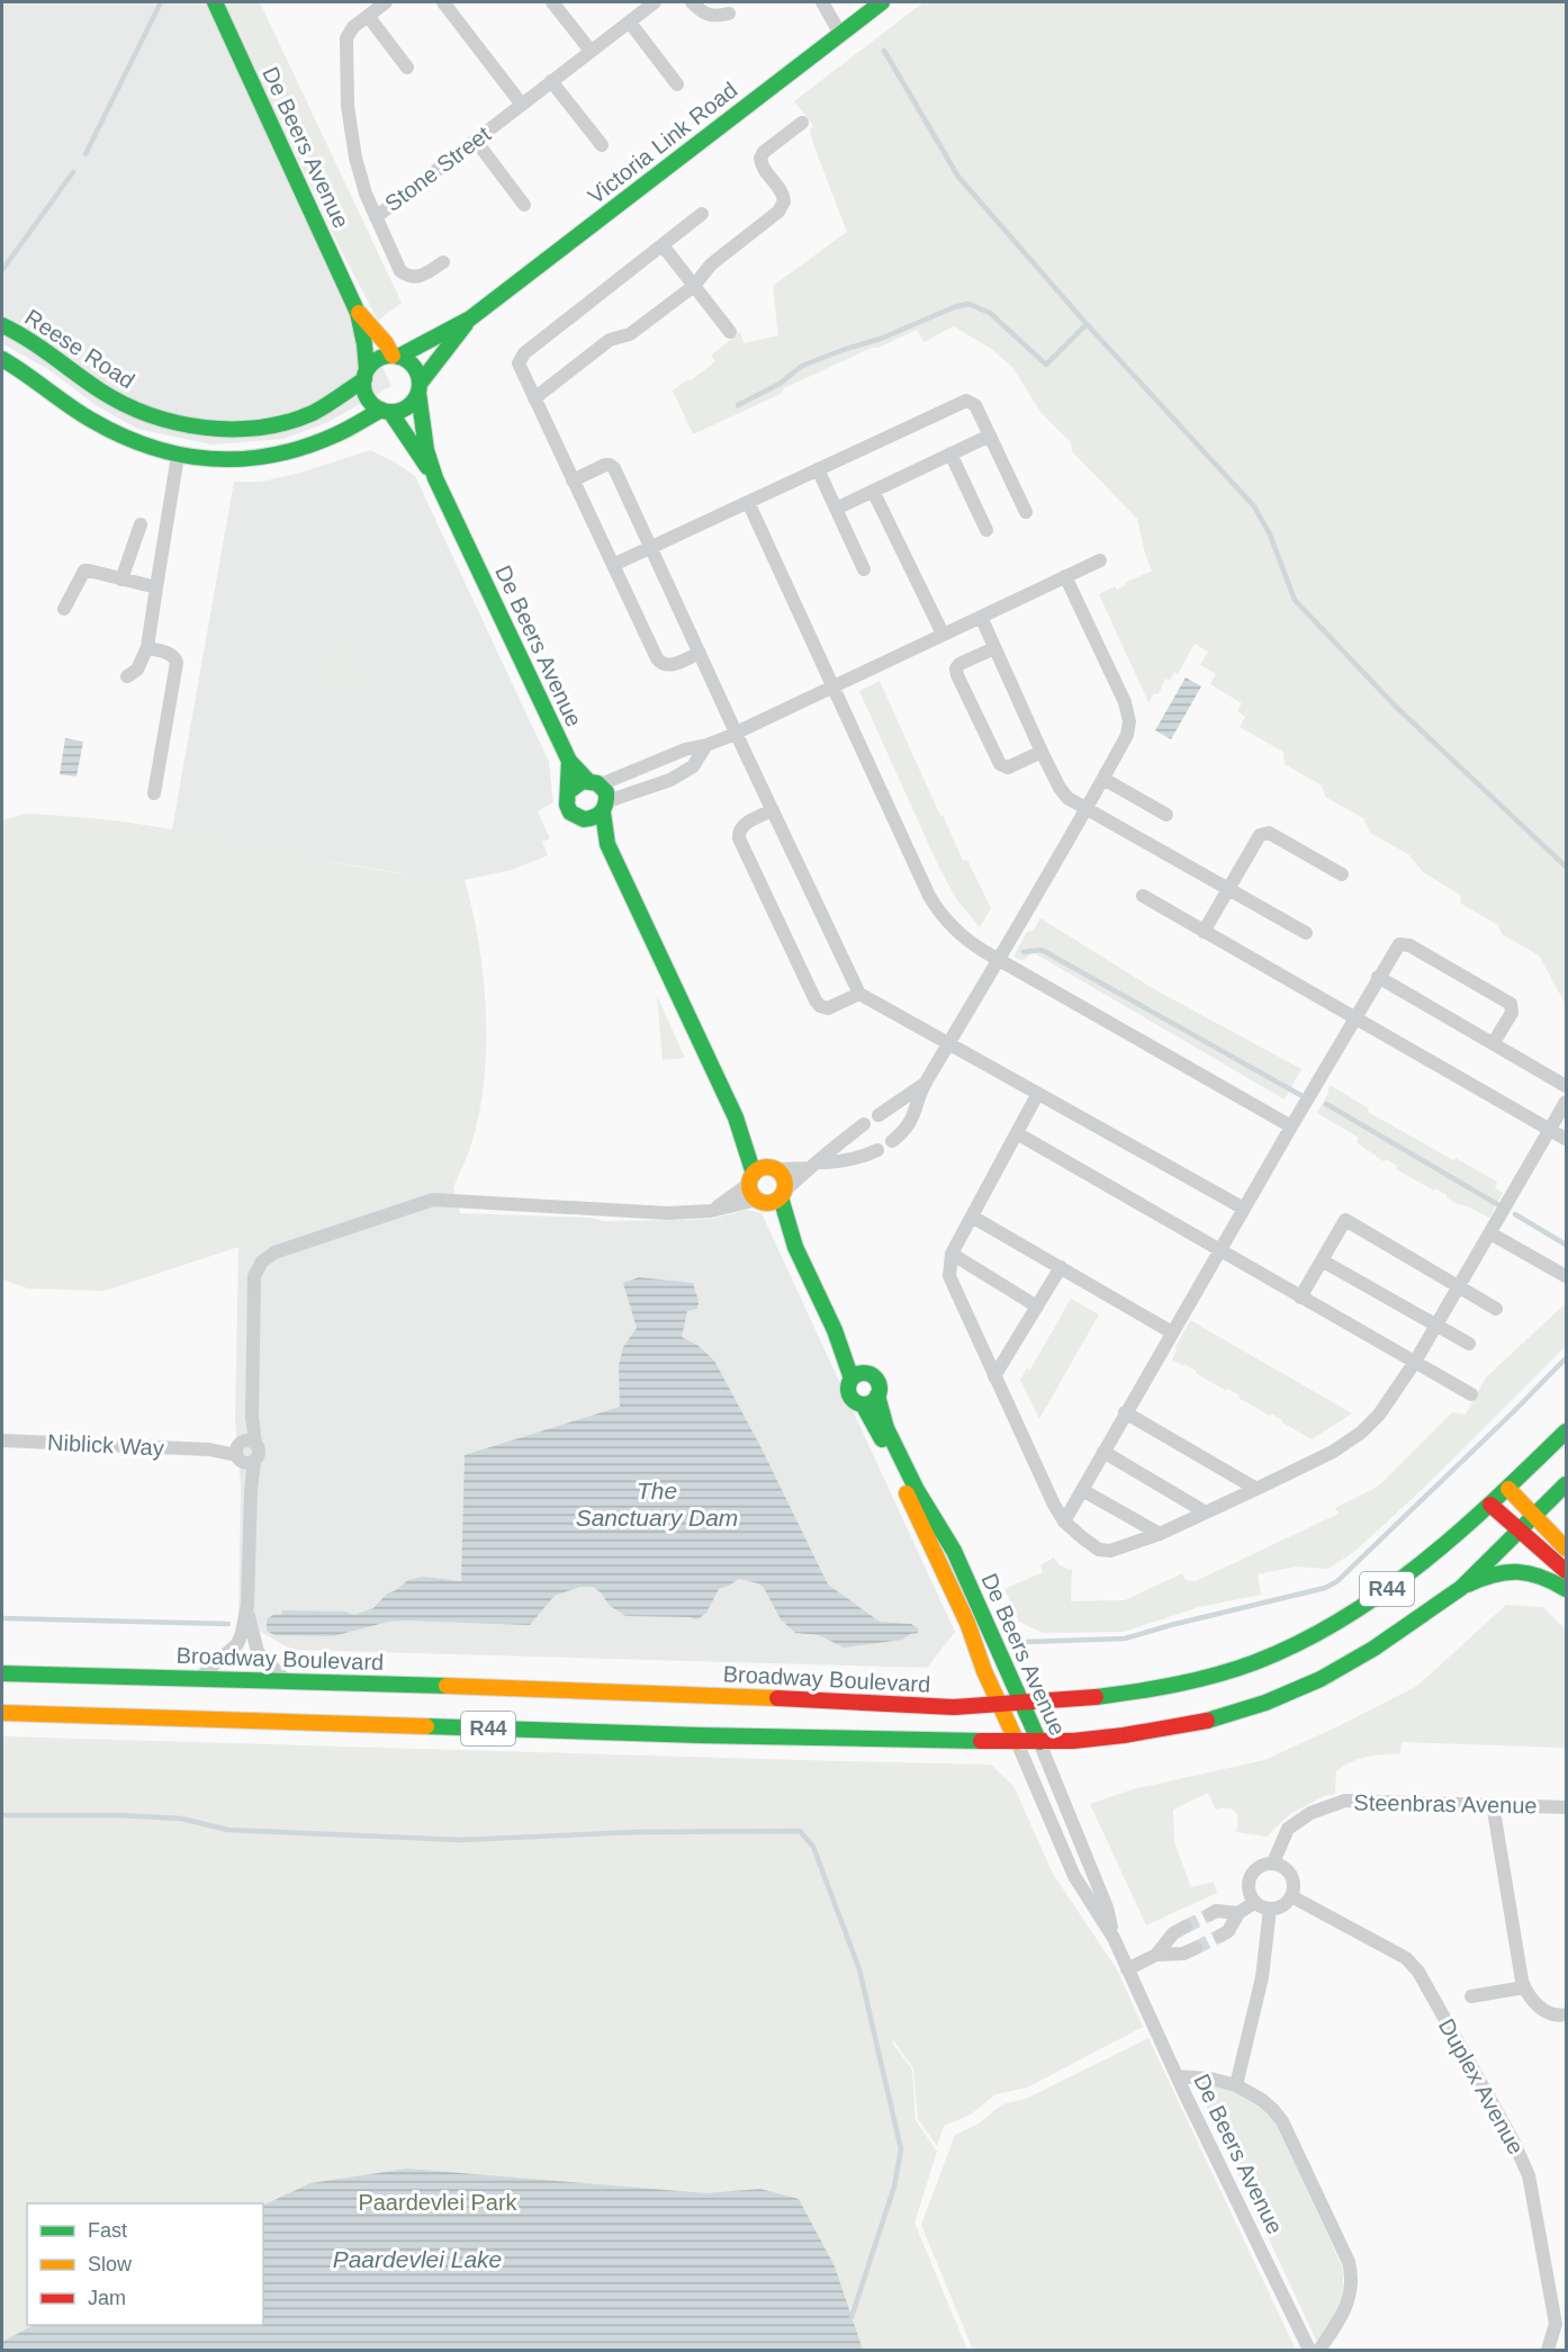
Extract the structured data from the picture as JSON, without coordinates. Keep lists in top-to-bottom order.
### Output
{
  "streets": {
    "street": [
      "Victoria Link Road",
      "De Beers Avenue",
      "Stone Street",
      "Reese Road",
      "Niblick Way",
      "R44",
      "Broadway Boulevard",
      "Steenbras Avenue",
      "Duplex Avenue"
    ]
  },
  "crossings": [
    ["Victoria Link Road", "De Beers Avenue"],
    ["Victoria Link Road", "Reese Road"],
    ["De Beers Avenue", "Reese Road"],
    ["De Beers Avenue", "R44"],
    ["De Beers Avenue", "Broadway Boulevard"],
    ["Steenbras Avenue", "Duplex Avenue"]
  ],
  "water": ["The Sanctuary Dam", "Paardevlei Lake"],
  "parks": ["Paardevlei Park"],
  "legend": ["Fast", "Slow", "Jam"]
}
